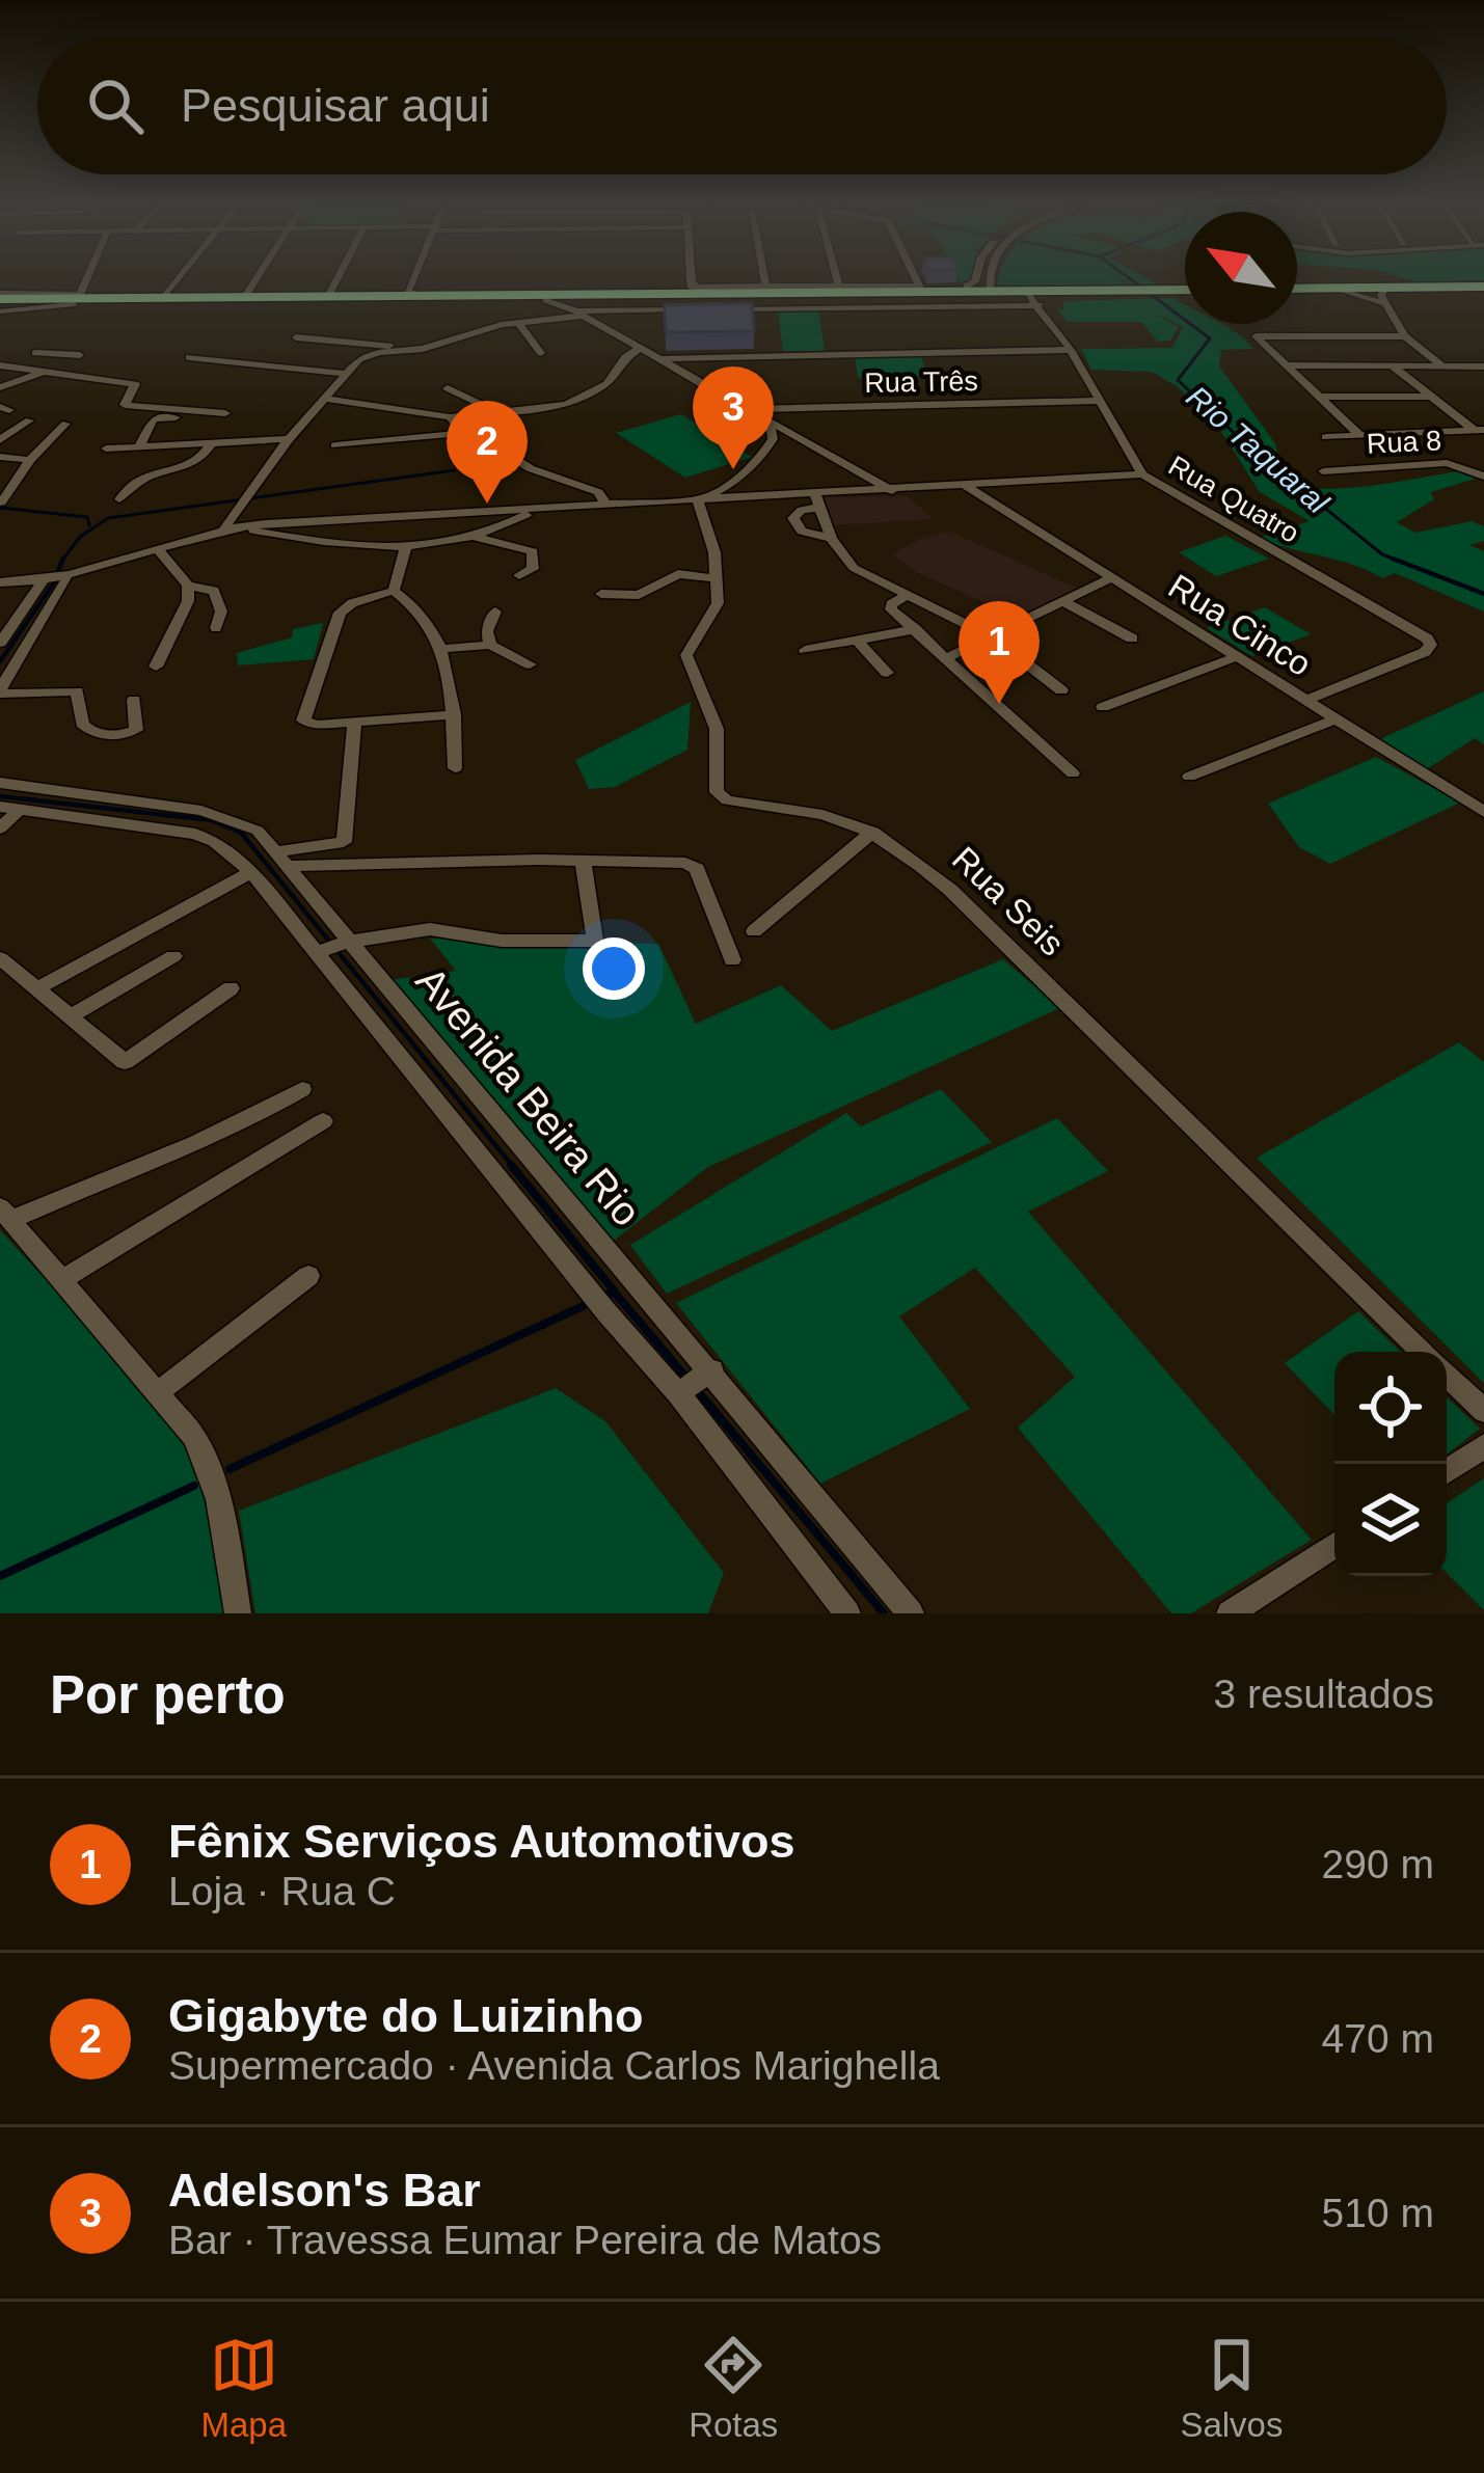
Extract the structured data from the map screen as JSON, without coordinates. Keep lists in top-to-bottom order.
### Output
{
  "streets": {
    "street": [
      "Rua Três",
      "Rua 8",
      "Rua Quatro",
      "Rua Cinco",
      "Rua Seis",
      "Avenida Beira Rio"
    ]
  },
  "crossings": [
    ["Rua Três", "Rua Quatro"],
    ["Rua Quatro", "Rua Cinco"]
  ],
  "water": ["Rio Taquaral"],
  "north": "top left",
  "page": {
    "search": "Pesquisar aqui",
    "pins": ["3", "2", "1"],
    "heading": ["Por perto", "3 resultados"],
    "list": [
      {
        "mark": "1",
        "name": "Fênix Serviços Automotivos",
        "note": "Loja · Rua C",
        "value": "290 m"
      },
      {
        "mark": "2",
        "name": "Gigabyte do Luizinho",
        "note": "Supermercado · Avenida Carlos Marighella",
        "value": "470 m"
      },
      {
        "mark": "3",
        "name": "Adelson's Bar",
        "note": "Bar · Travessa Eumar Pereira de Matos",
        "value": "510 m"
      }
    ],
    "nav": ["Mapa", "Rotas", "Salvos"]
  }
}
